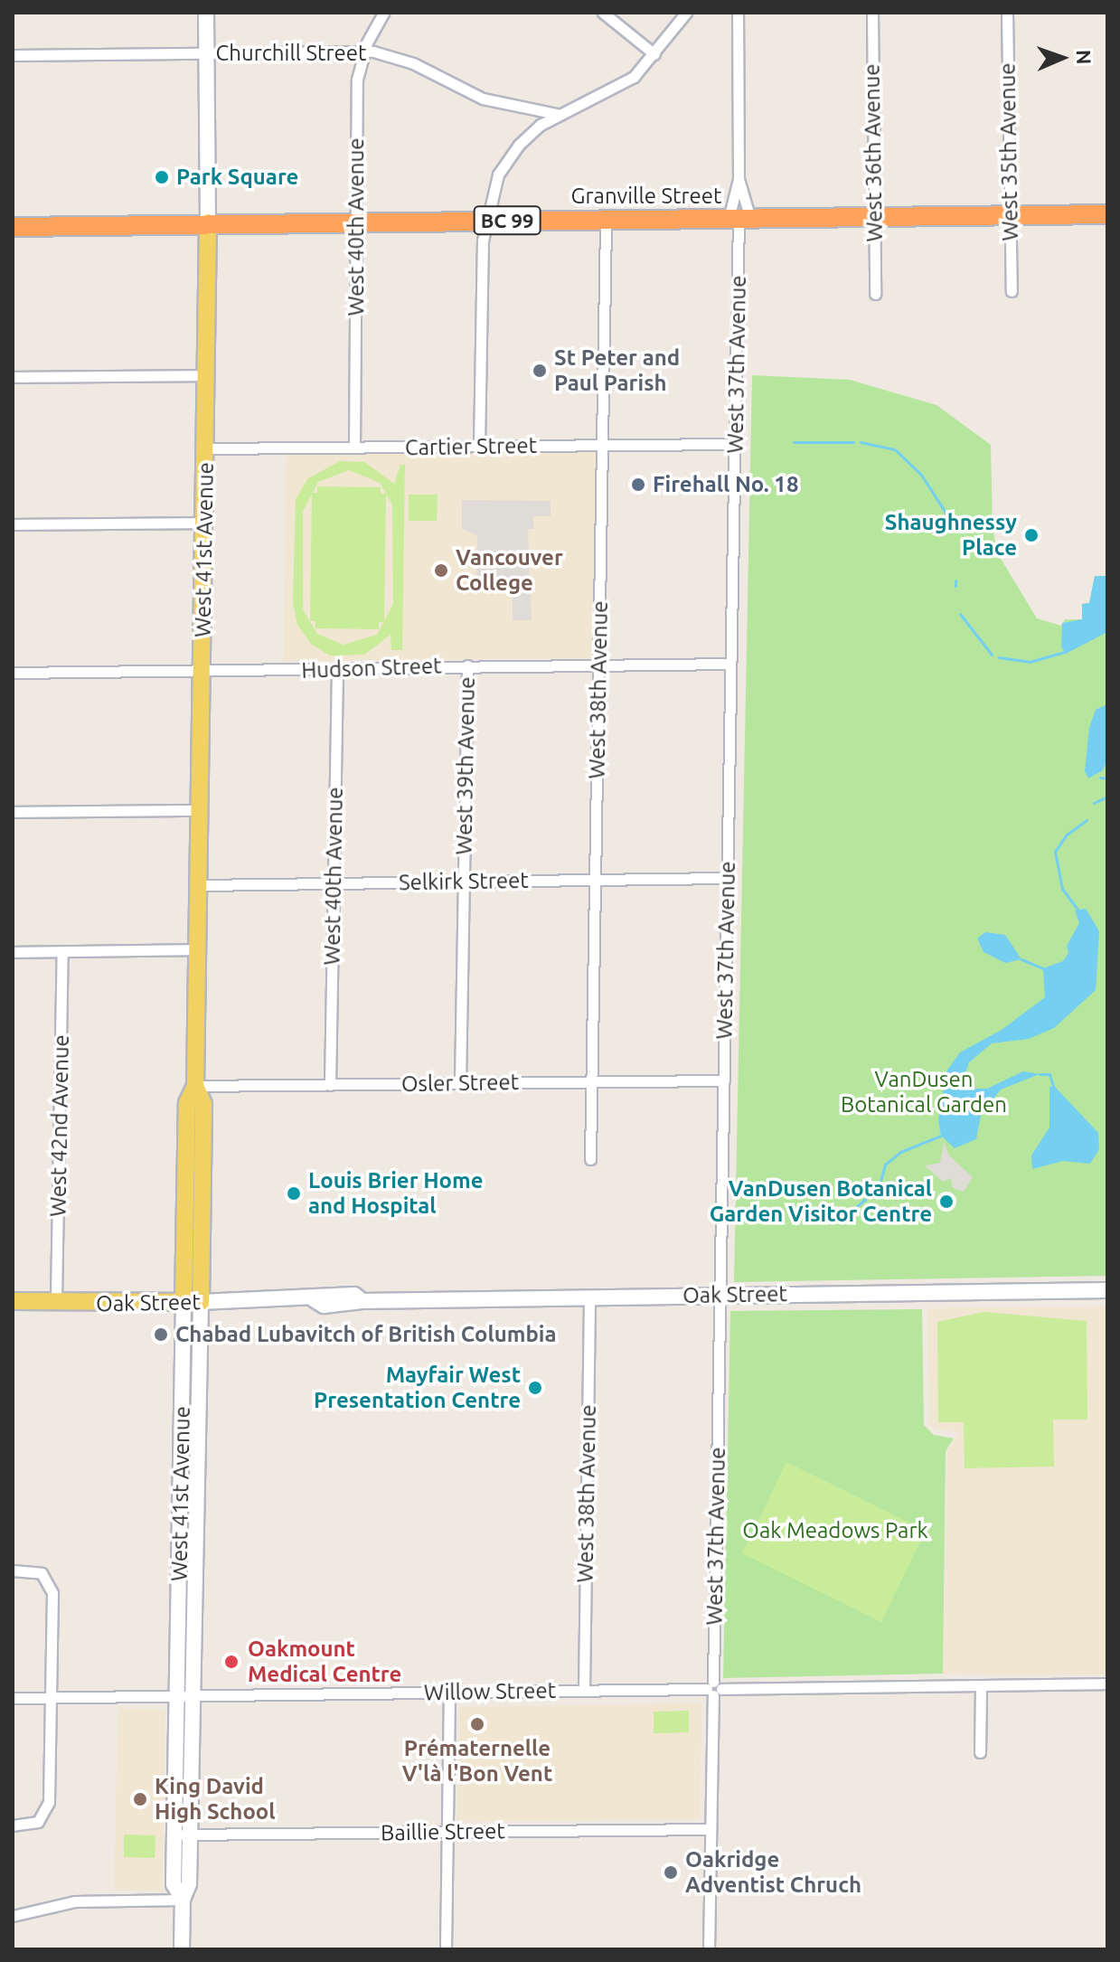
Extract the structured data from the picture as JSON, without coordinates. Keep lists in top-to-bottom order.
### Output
{
  "streets": {
    "highway": ["Granville Street", "BC 99"],
    "main road": ["West 41st Avenue", "Oak Street"],
    "street": [
      "Churchill Street",
      "West 35th Avenue",
      "West 36th Avenue",
      "West 40th Avenue",
      "West 37th Avenue",
      "Cartier Street",
      "Hudson Street",
      "West 38th Avenue",
      "West 39th Avenue",
      "Selkirk Street",
      "Osler Street",
      "West 42nd Avenue",
      "Willow Street",
      "Baillie Street"
    ]
  },
  "crossings": [
    ["Churchill Street", "West 40th Avenue"],
    ["Churchill Street", "West 41st Avenue"],
    ["West 35th Avenue", "Granville Street"],
    ["West 36th Avenue", "Granville Street"],
    ["Granville Street", "West 40th Avenue"],
    ["Granville Street", "West 37th Avenue"],
    ["Granville Street", "West 41st Avenue"],
    ["Granville Street", "West 38th Avenue"],
    ["West 40th Avenue", "Cartier Street"],
    ["West 40th Avenue", "Hudson Street"],
    ["West 40th Avenue", "Selkirk Street"],
    ["West 40th Avenue", "Osler Street"],
    ["West 37th Avenue", "Cartier Street"],
    ["West 37th Avenue", "Hudson Street"],
    ["West 37th Avenue", "Selkirk Street"],
    ["West 37th Avenue", "Osler Street"],
    ["West 37th Avenue", "Oak Street"],
    ["West 37th Avenue", "Willow Street"],
    ["West 37th Avenue", "Baillie Street"],
    ["Cartier Street", "West 41st Avenue"],
    ["Cartier Street", "West 38th Avenue"],
    ["West 41st Avenue", "Hudson Street"],
    ["West 41st Avenue", "Selkirk Street"],
    ["West 41st Avenue", "Osler Street"],
    ["West 41st Avenue", "Oak Street"],
    ["West 41st Avenue", "Willow Street"],
    ["West 41st Avenue", "Baillie Street"],
    ["Hudson Street", "West 38th Avenue"],
    ["Hudson Street", "West 39th Avenue"],
    ["West 38th Avenue", "Selkirk Street"],
    ["West 38th Avenue", "Osler Street"],
    ["West 38th Avenue", "Oak Street"],
    ["West 38th Avenue", "Willow Street"],
    ["West 39th Avenue", "Selkirk Street"],
    ["West 39th Avenue", "Osler Street"],
    ["West 42nd Avenue", "Oak Street"]
  ],
  "parks": ["VanDusen Botanical Garden", "Oak Meadows Park"],
  "places": [
    "Park Square",
    "St Peter and Paul Parish",
    "Firehall No. 18",
    "Shaughnessy Place",
    "Vancouver College",
    "Louis Brier Home and Hospital",
    "VanDusen Botanical Garden Visitor Centre",
    "Chabad Lubavitch of British Columbia",
    "Mayfair West Presentation Centre",
    "Oakmount Medical Centre",
    "Prématernelle V'là l'Bon Vent",
    "King David High School",
    "Oakridge Adventist Chruch"
  ],
  "north": "right"
}
